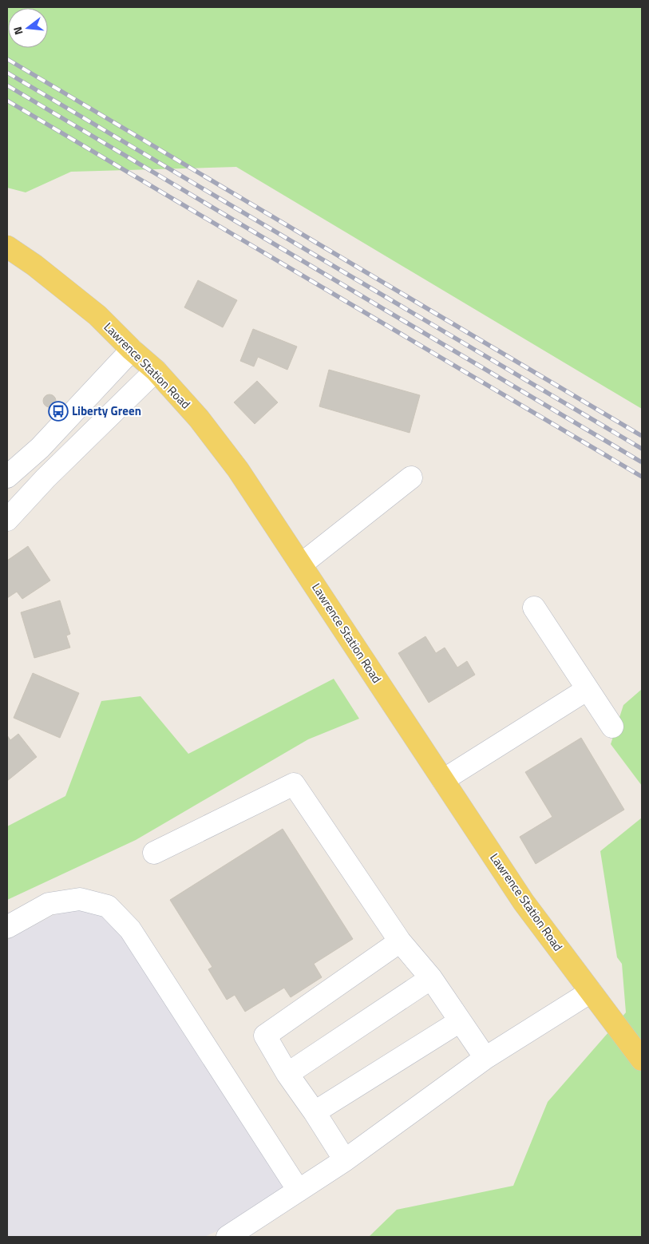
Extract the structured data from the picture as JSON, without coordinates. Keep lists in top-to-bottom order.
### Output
{
  "streets": {
    "main road": ["Lawrence Station Road"]
  },
  "places": {
    "bus stop": ["Liberty Green"]
  },
  "north": "left"
}
